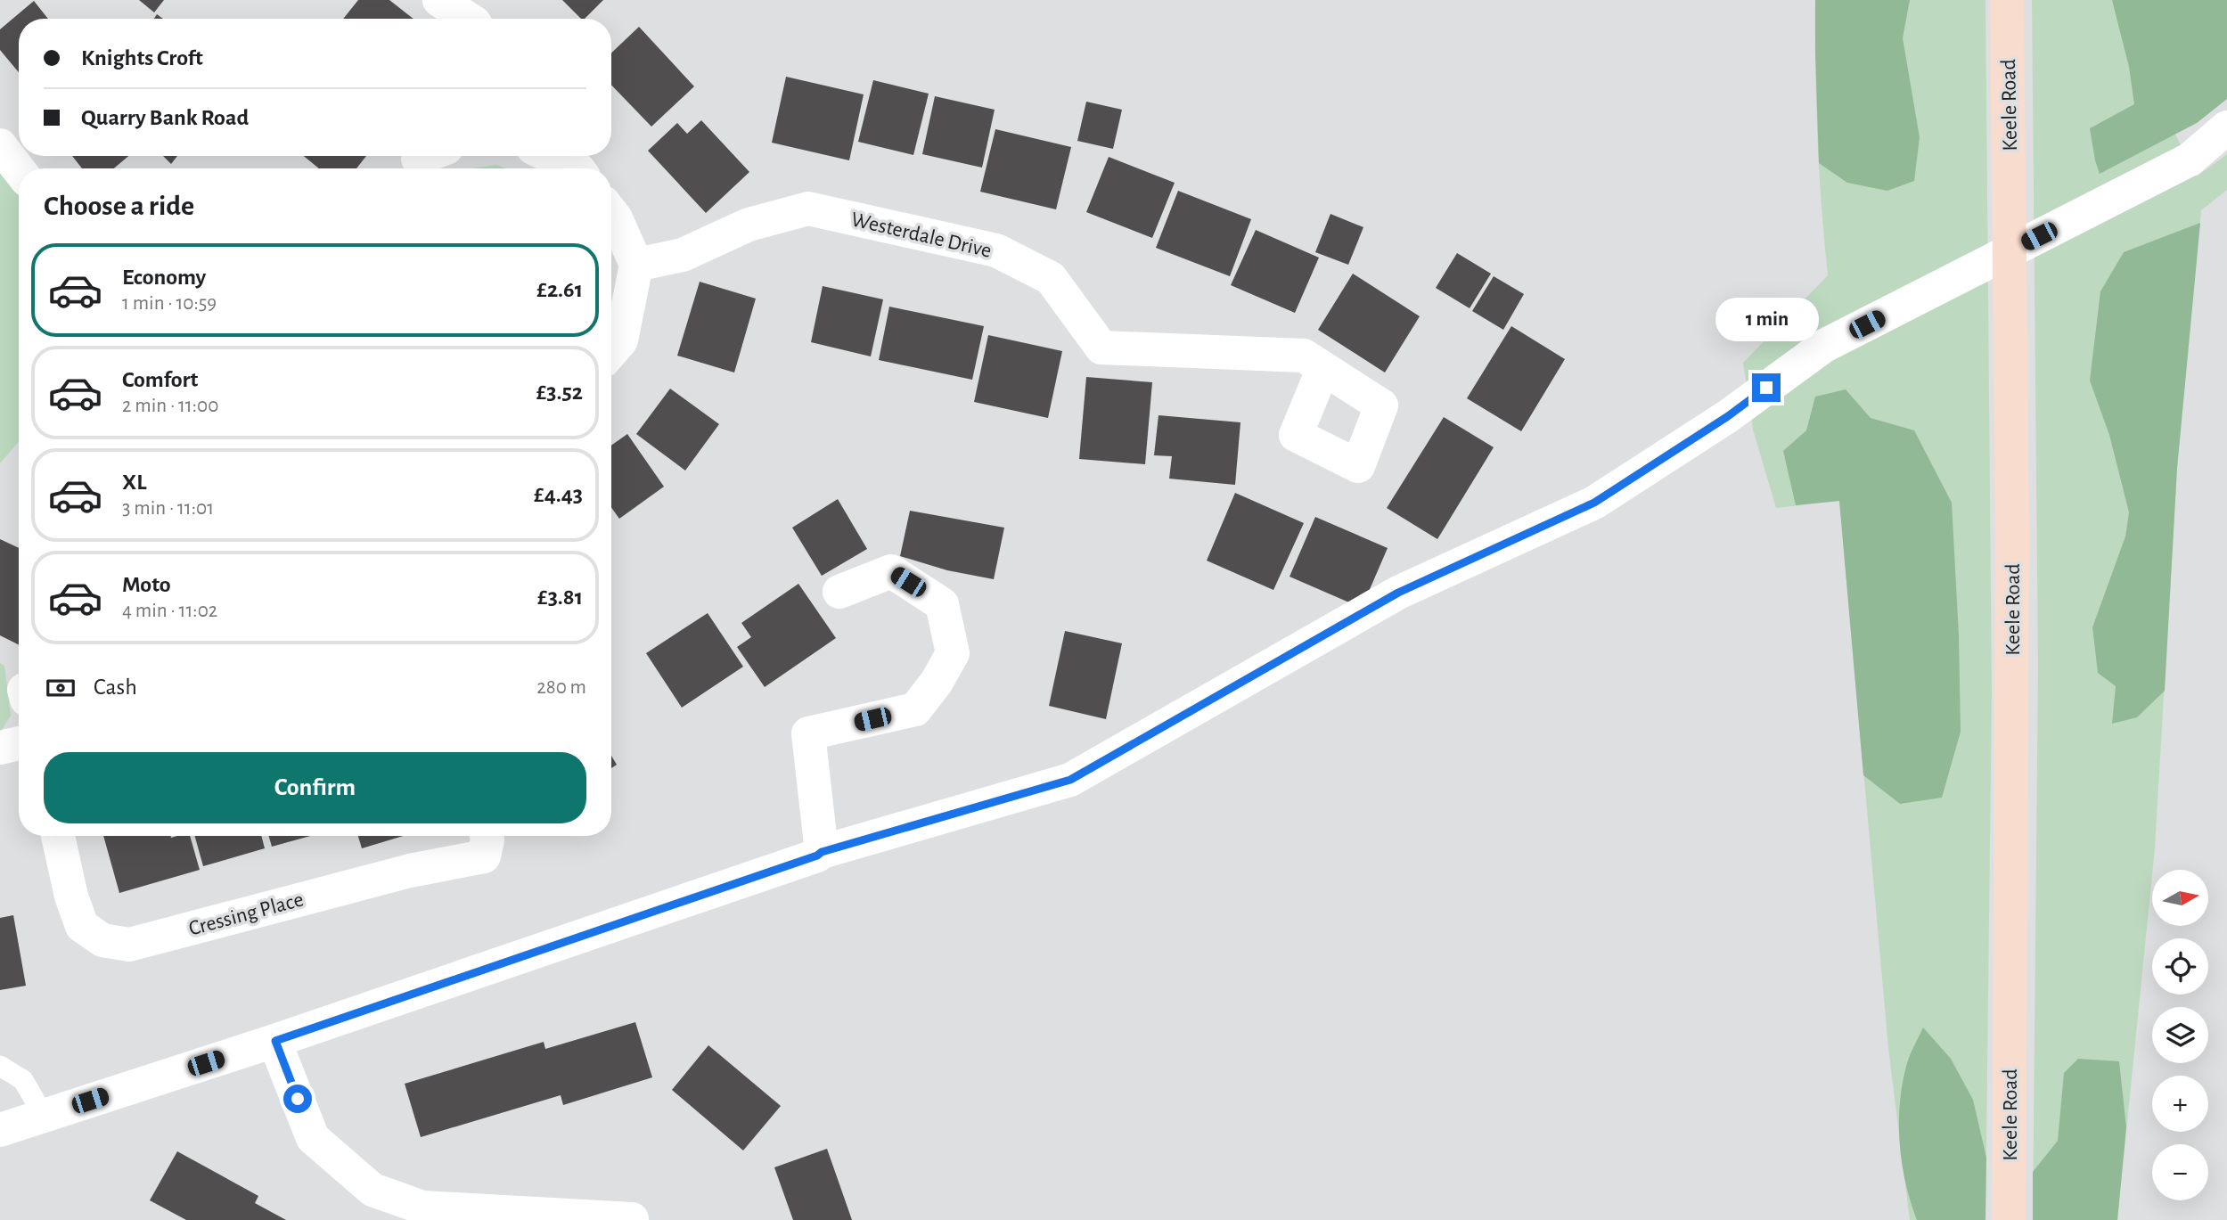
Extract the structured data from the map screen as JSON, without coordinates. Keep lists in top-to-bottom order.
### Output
{
  "streets": {
    "main road": ["Keele Road"],
    "street": ["Westerdale Drive", "Cressing Place"]
  },
  "north": "right",
  "page": {
    "banner": ["Knights Croft", "Quarry Bank Road"],
    "heading": "Choose a ride",
    "list": [
      {
        "name": "Economy",
        "note": "1 min · 10:59",
        "value": "£2.61"
      },
      {
        "name": "Comfort",
        "note": "2 min · 11:00",
        "value": "£3.52"
      },
      {
        "name": "XL",
        "note": "3 min · 11:01",
        "value": "£4.43"
      },
      {
        "name": "Moto",
        "note": "4 min · 11:02",
        "value": "£3.81"
      }
    ],
    "bubble": "1 min",
    "pay": ["Cash", "280 m"],
    "buttons": "Confirm",
    "map_buttons": ["+", "−"]
  }
}
